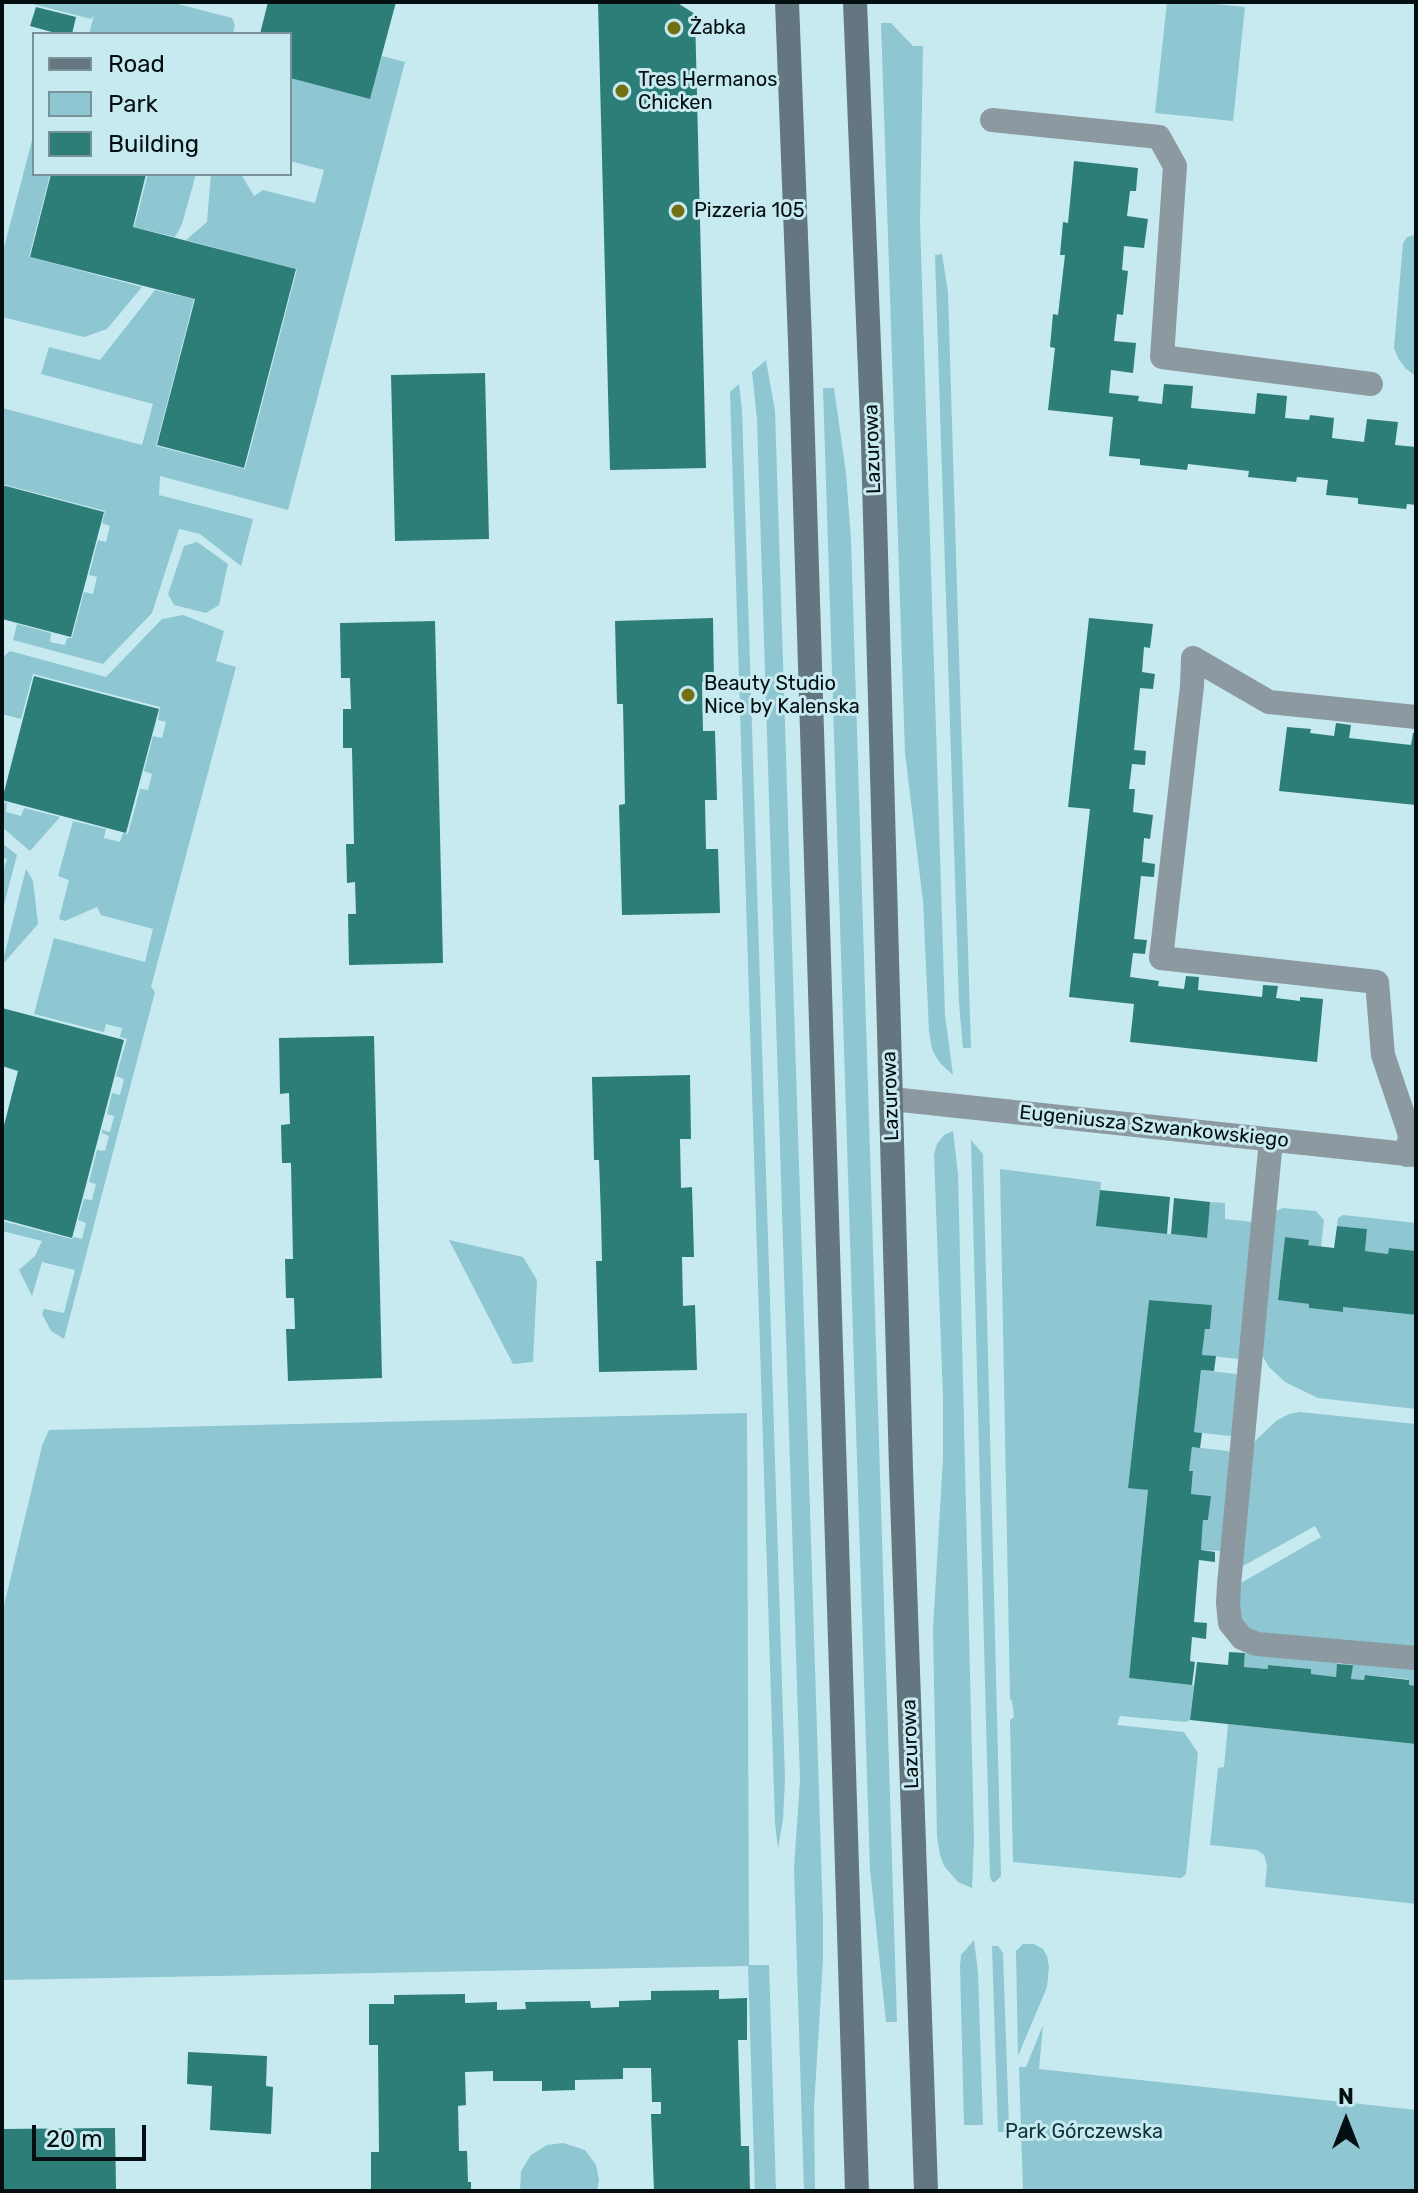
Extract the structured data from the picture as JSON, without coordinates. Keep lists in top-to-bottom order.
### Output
{
  "streets": {
    "main road": ["Lazurowa"],
    "street": ["Eugeniusza Szwankowskiego"]
  },
  "crossings": [
    ["Lazurowa", "Eugeniusza Szwankowskiego"]
  ],
  "parks": ["Park Górczewska"],
  "places": [
    "Żabka",
    "Tres Hermanos Chicken",
    "Pizzeria 105",
    "Beauty Studio Nice by Kalenska"
  ],
  "legend": ["Road", "Park", "Building"],
  "scale_bar": "20 m",
  "north": "top"
}
